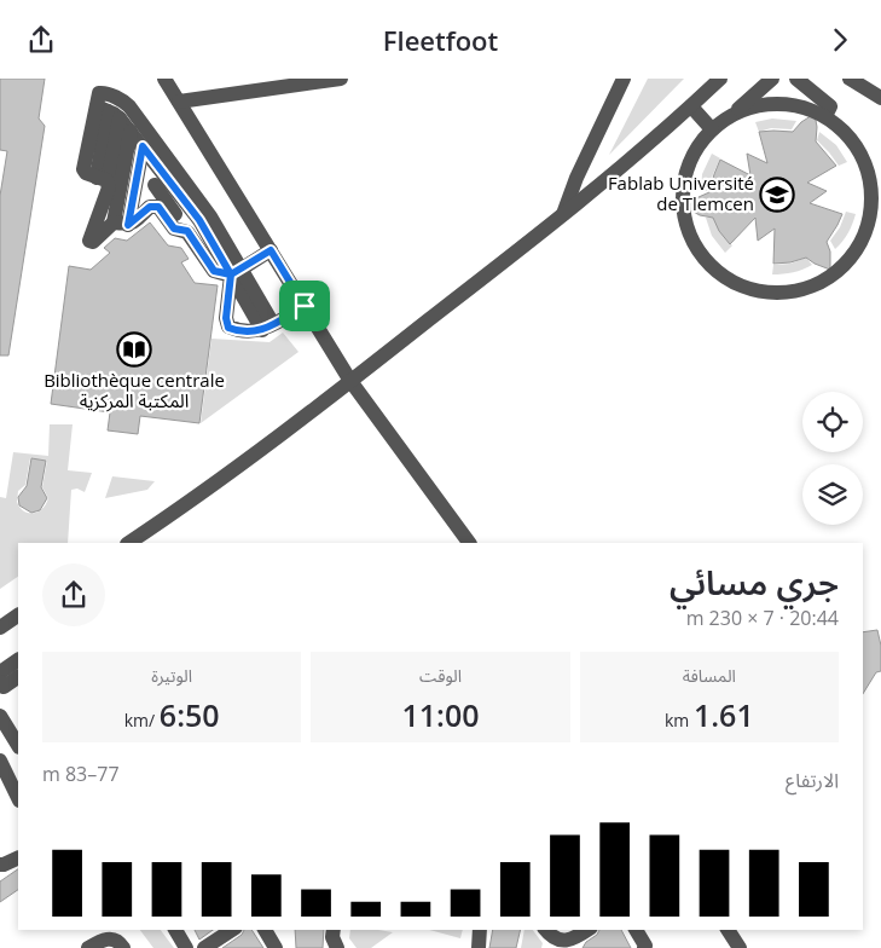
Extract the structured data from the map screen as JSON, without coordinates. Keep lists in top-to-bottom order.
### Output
{
  "places": {
    "school or university": ["Fablab Université de Tlemcen"],
    "library": ["Bibliothèque centrale المكتبة المركزية"]
  },
  "page": {
    "header": "Fleetfoot",
    "heading": ["جري مسائي", "20:44 · 7 × 230 m"],
    "stats": [
      ["المسافة", "1.61 km"],
      ["الوقت", "11:00"],
      ["الوتيرة", "6:50 /km"]
    ],
    "chart": ["الارتفاع", "77–83 m"]
  }
}
